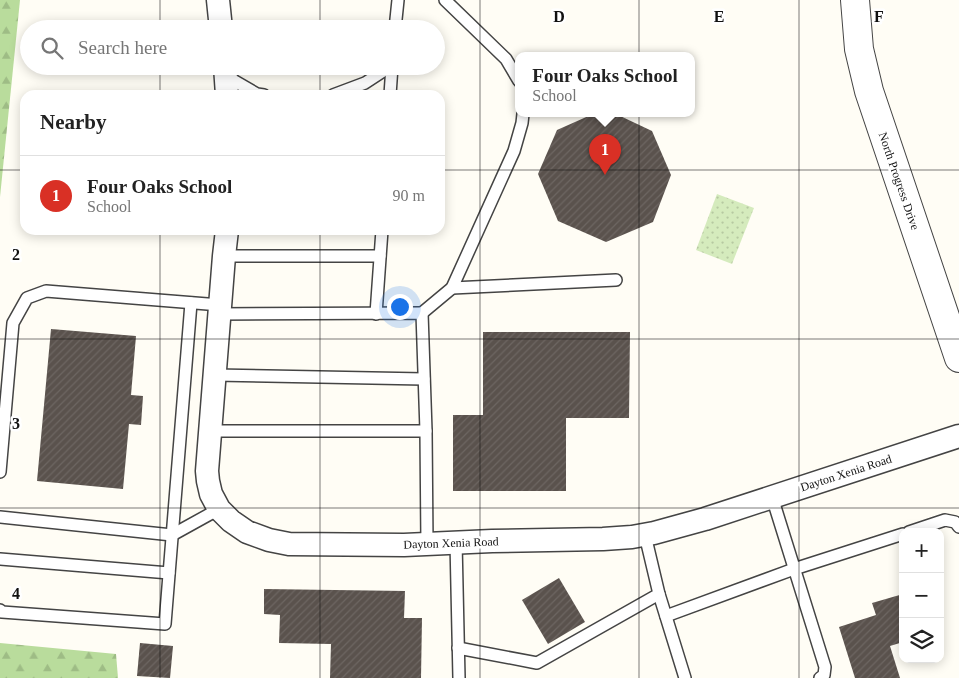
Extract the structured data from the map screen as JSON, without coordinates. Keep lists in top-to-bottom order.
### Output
{
  "streets": {
    "street": ["North Progress Drive", "Dayton Xenia Road"]
  },
  "page": {
    "search": "Search here",
    "popup": ["Four Oaks School", "School"],
    "heading": "Nearby",
    "pins": "1",
    "list": [
      {
        "mark": "1",
        "name": "Four Oaks School",
        "note": "School",
        "value": "90 m"
      }
    ],
    "map_buttons": ["+", "−"]
  },
  "grid": {
    "columns": ["D", "E", "F"],
    "rows": ["2", "3", "4"]
  }
}
